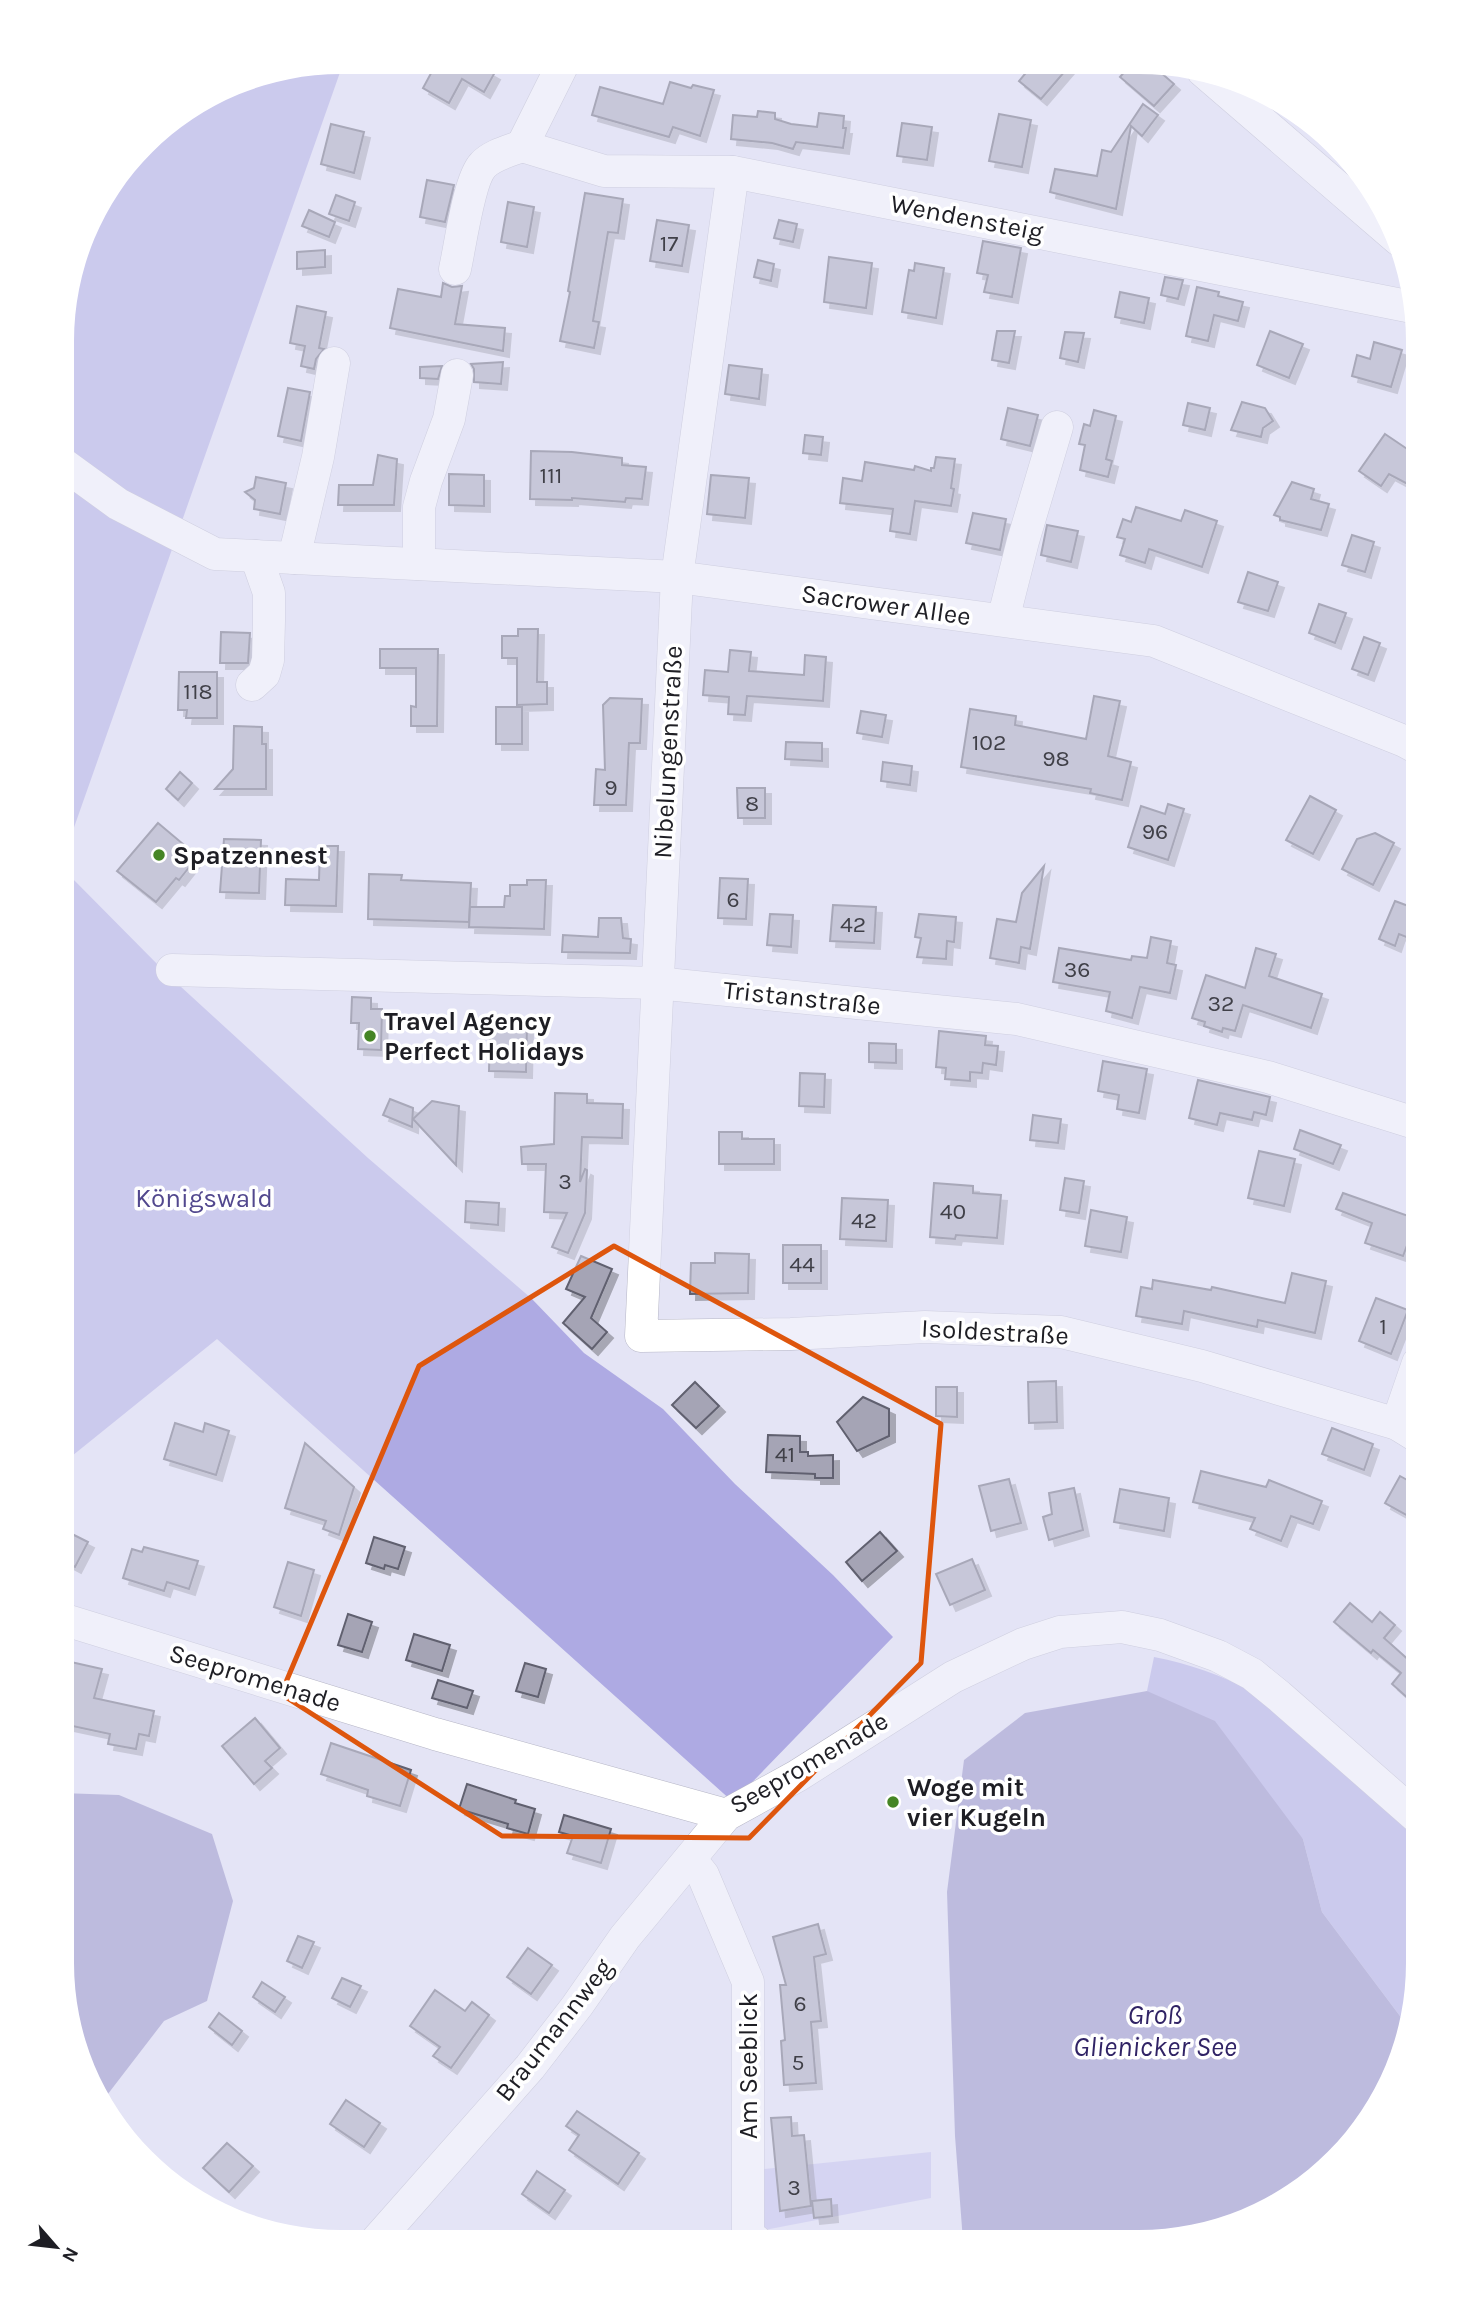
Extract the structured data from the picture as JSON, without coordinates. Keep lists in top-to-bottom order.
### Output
{
  "streets": {
    "street": [
      "Wendensteig",
      "Sacrower Allee",
      "Nibelungenstraße",
      "Tristanstraße",
      "Isoldestraße",
      "Seepromenade",
      "Braumannweg",
      "Am Seeblick"
    ]
  },
  "crossings": [
    ["Wendensteig", "Nibelungenstraße"],
    ["Sacrower Allee", "Nibelungenstraße"],
    ["Nibelungenstraße", "Tristanstraße"],
    ["Nibelungenstraße", "Isoldestraße"],
    ["Seepromenade", "Braumannweg"],
    ["Braumannweg", "Am Seeblick"]
  ],
  "water": ["Groß Glienicker See"],
  "parks": ["Königswald"],
  "places": ["Spatzennest", "Travel Agency Perfect Holidays", "Woge mit vier Kugeln"],
  "house_numbers": [
    "17",
    "111",
    "118",
    "102",
    "98",
    "9",
    "8",
    "96",
    "6",
    "42",
    "36",
    "32",
    "3",
    "40",
    "42",
    "44",
    "1",
    "41",
    "6",
    "5",
    "3"
  ],
  "north": "bottom right"
}
